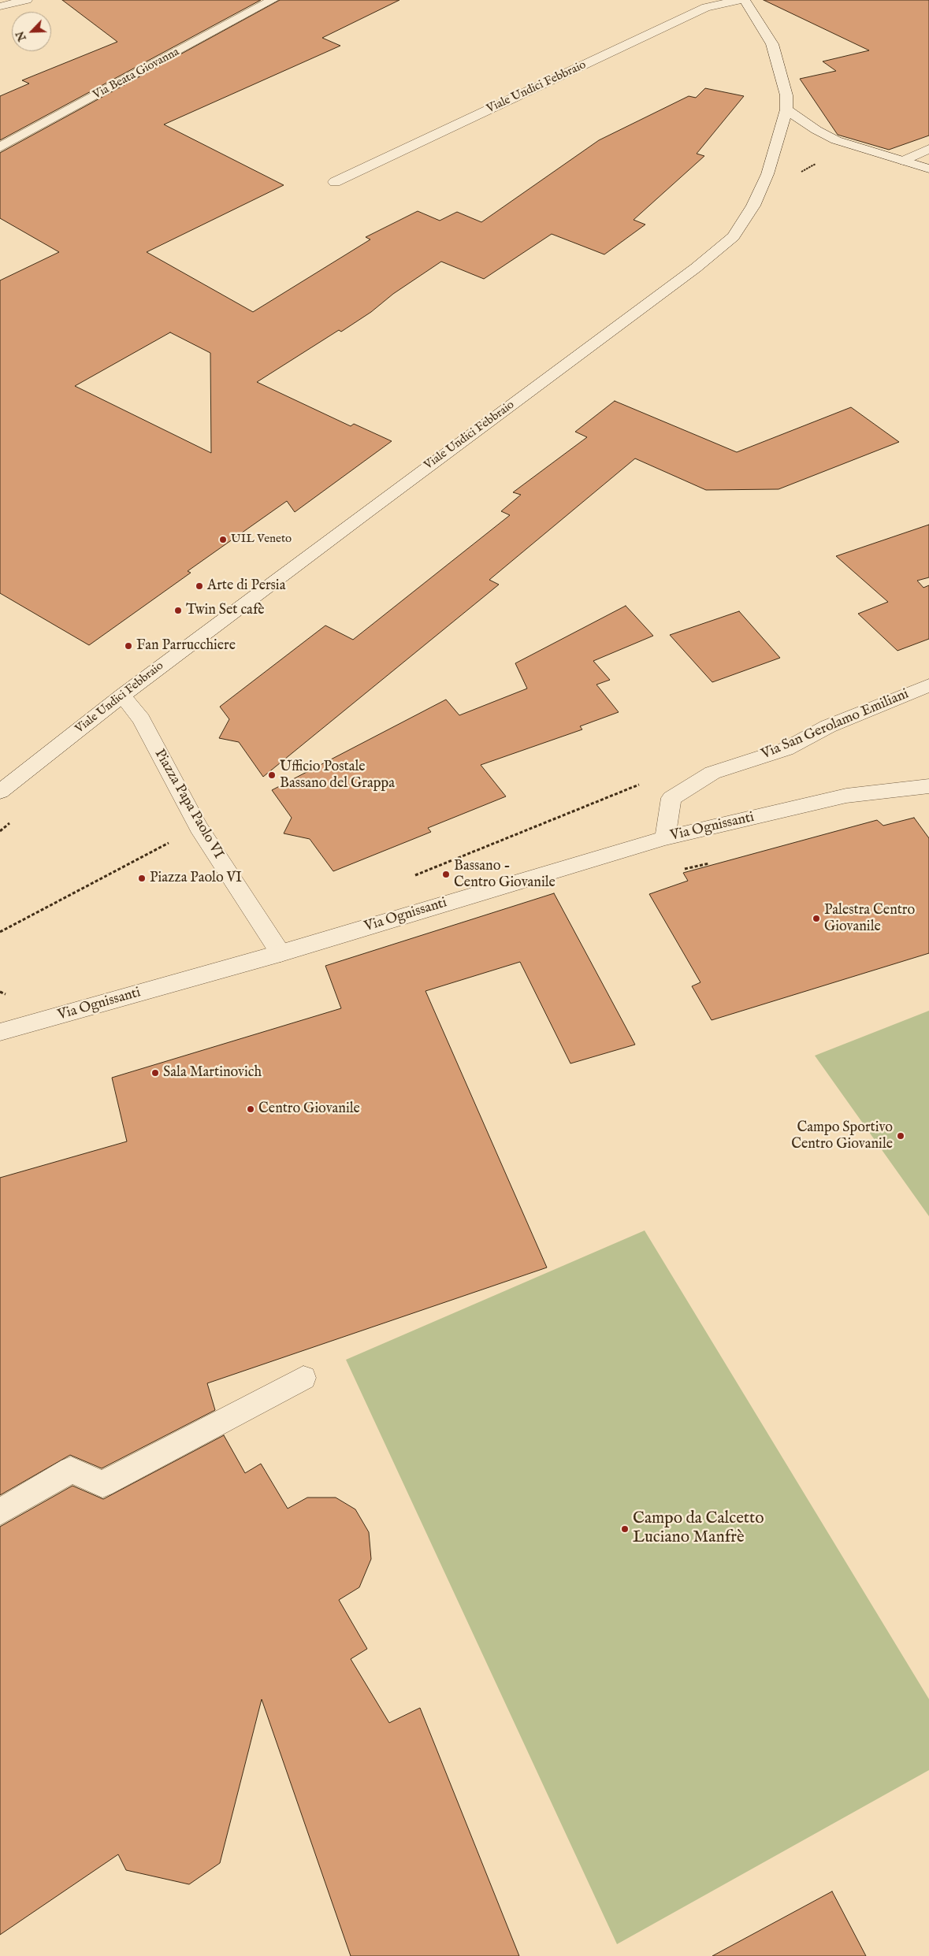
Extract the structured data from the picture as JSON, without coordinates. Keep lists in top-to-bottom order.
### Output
{
  "streets": {
    "street": [
      "Via Beata Giovanna",
      "Viale Undici Febbraio",
      "Via San Gerolamo Emiliani",
      "Piazza Papa Paolo VI",
      "Via Ognissanti"
    ]
  },
  "crossings": [
    ["Viale Undici Febbraio", "Piazza Papa Paolo VI"],
    ["Via San Gerolamo Emiliani", "Via Ognissanti"],
    ["Piazza Papa Paolo VI", "Via Ognissanti"]
  ],
  "places": [
    "UIL Veneto",
    "Arte di Persia",
    "Twin Set cafè",
    "Fan Parrucchiere",
    "Ufficio Postale Bassano del Grappa",
    "Bassano - Centro Giovanile",
    "Piazza Paolo VI",
    "Palestra Centro Giovanile",
    "Sala Martinovich",
    "Centro Giovanile",
    "Campo Sportivo Centro Giovanile",
    "Campo da Calcetto Luciano Manfrè"
  ],
  "north": "bottom left"
}
